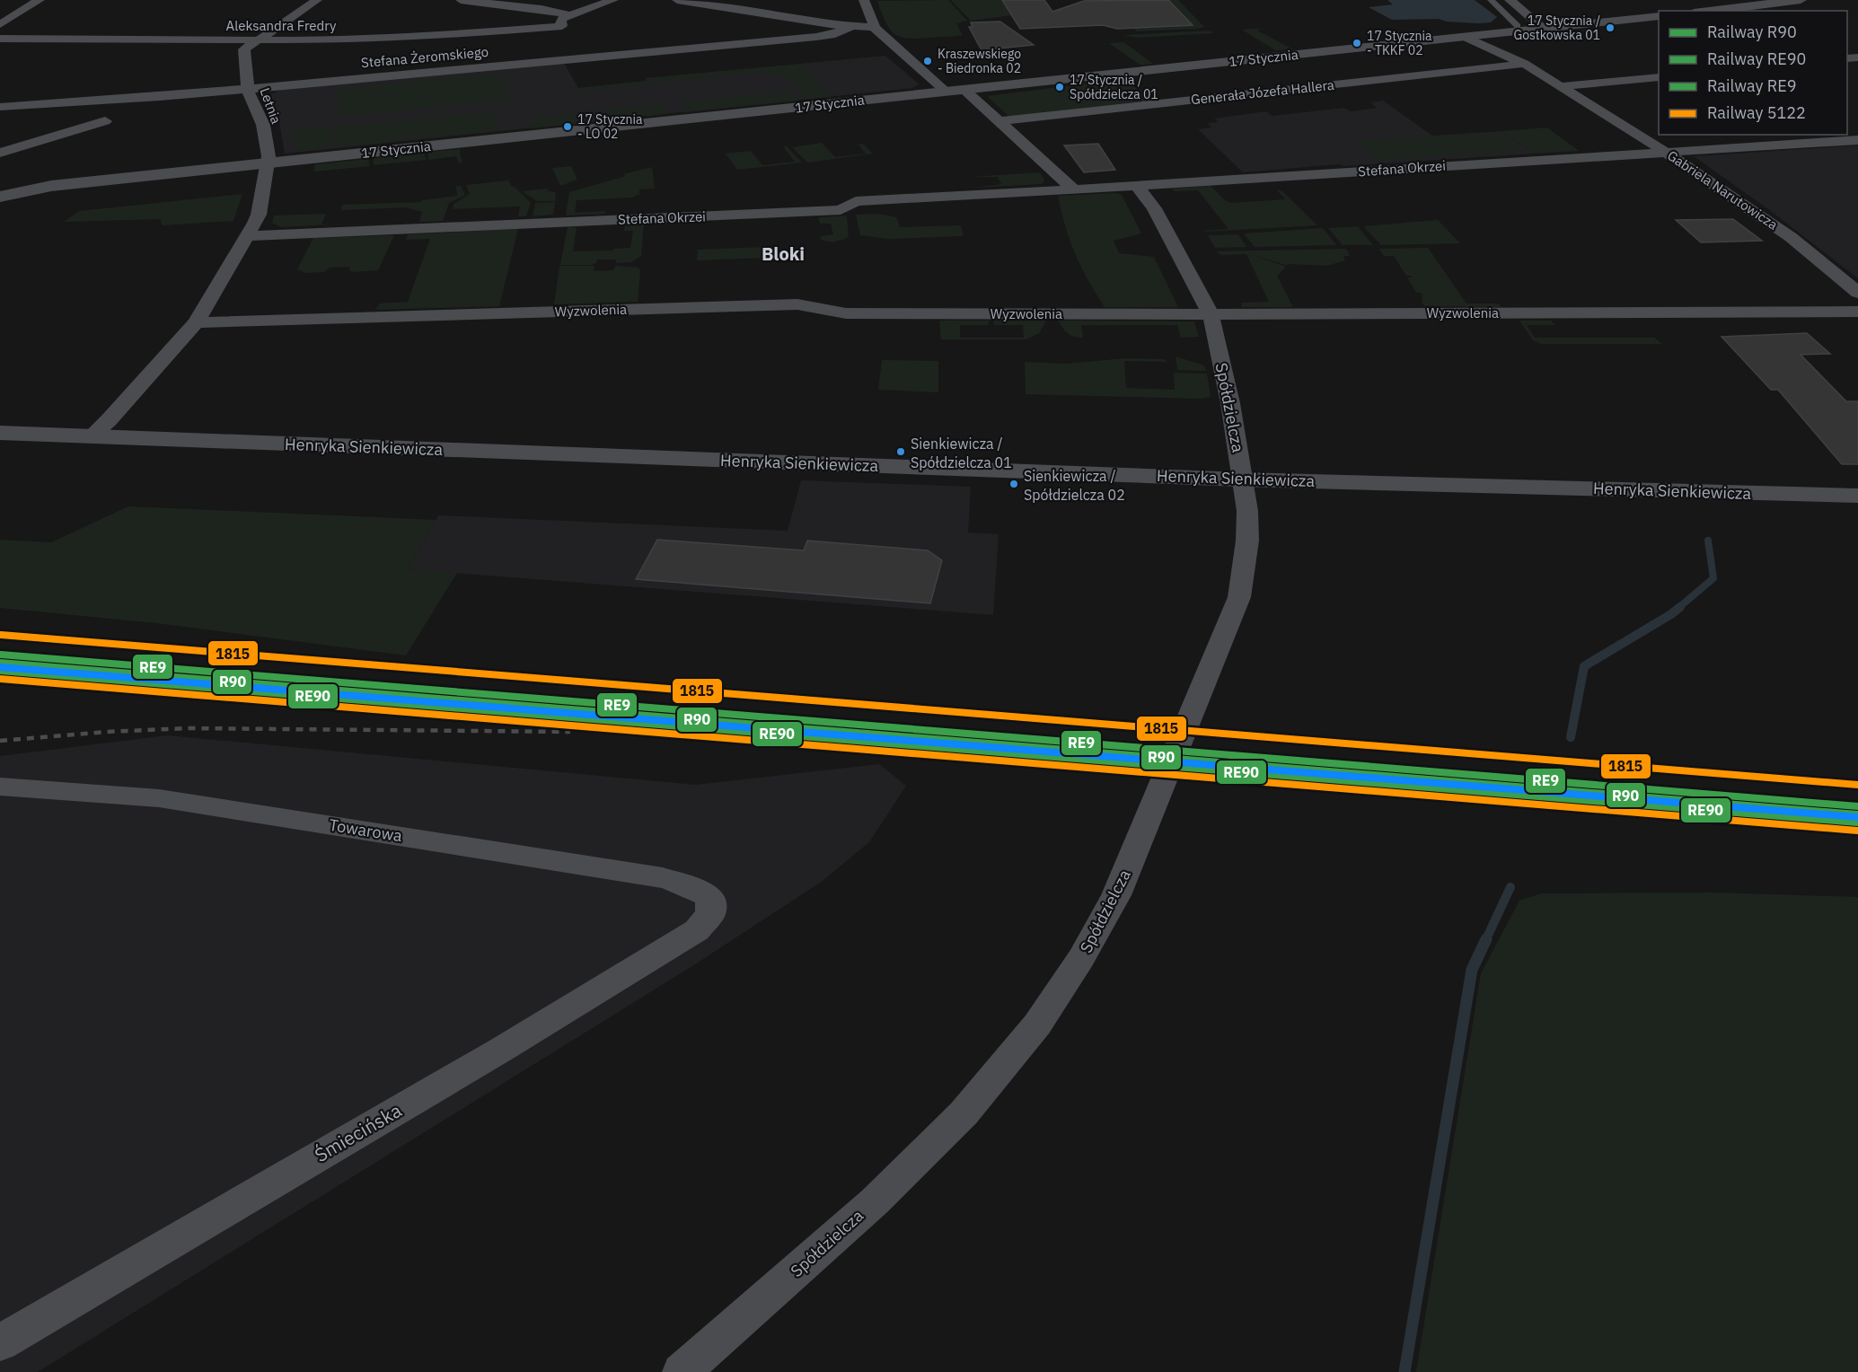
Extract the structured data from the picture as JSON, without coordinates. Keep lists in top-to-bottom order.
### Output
{
  "streets": {
    "street": [
      "Aleksandra Fredry",
      "Stefana Żeromskiego",
      "17 Stycznia",
      "Generała Józefa Hallera",
      "Letnia",
      "Stefana Okrzei",
      "Gabriela Narutowicza",
      "Wyzwolenia",
      "Spółdzielcza",
      "Henryka Sienkiewicza",
      "Towarowa",
      "Śmiecińska"
    ]
  },
  "crossings": [
    ["Aleksandra Fredry", "Letnia"],
    ["Stefana Żeromskiego", "Letnia"],
    ["17 Stycznia", "Letnia"],
    ["17 Stycznia", "Gabriela Narutowicza"],
    ["Generała Józefa Hallera", "Gabriela Narutowicza"],
    ["Letnia", "Stefana Okrzei"],
    ["Letnia", "Wyzwolenia"],
    ["Letnia", "Henryka Sienkiewicza"],
    ["Stefana Okrzei", "Gabriela Narutowicza"],
    ["Stefana Okrzei", "Spółdzielcza"],
    ["Wyzwolenia", "Spółdzielcza"],
    ["Spółdzielcza", "Henryka Sienkiewicza"],
    ["Towarowa", "Śmiecińska"]
  ],
  "districts": ["Bloki"],
  "places": [
    "17 Stycznia / Gostkowska 01",
    "17 Stycznia - TKKF 02",
    "Kraszewskiego - Biedronka 02",
    "17 Stycznia / Spółdzielcza 01",
    "17 Stycznia - LO 02",
    "Sienkiewicza / Spółdzielcza 01",
    "Sienkiewicza / Spółdzielcza 02"
  ],
  "lines": [
    "transit line 1815",
    "rail line RE9",
    "rail line R90",
    "rail line RE90",
    "rail line 5122"
  ],
  "legend": [
    "Railway R90",
    "Railway RE90",
    "Railway RE9",
    "Railway 5122"
  ]
}
